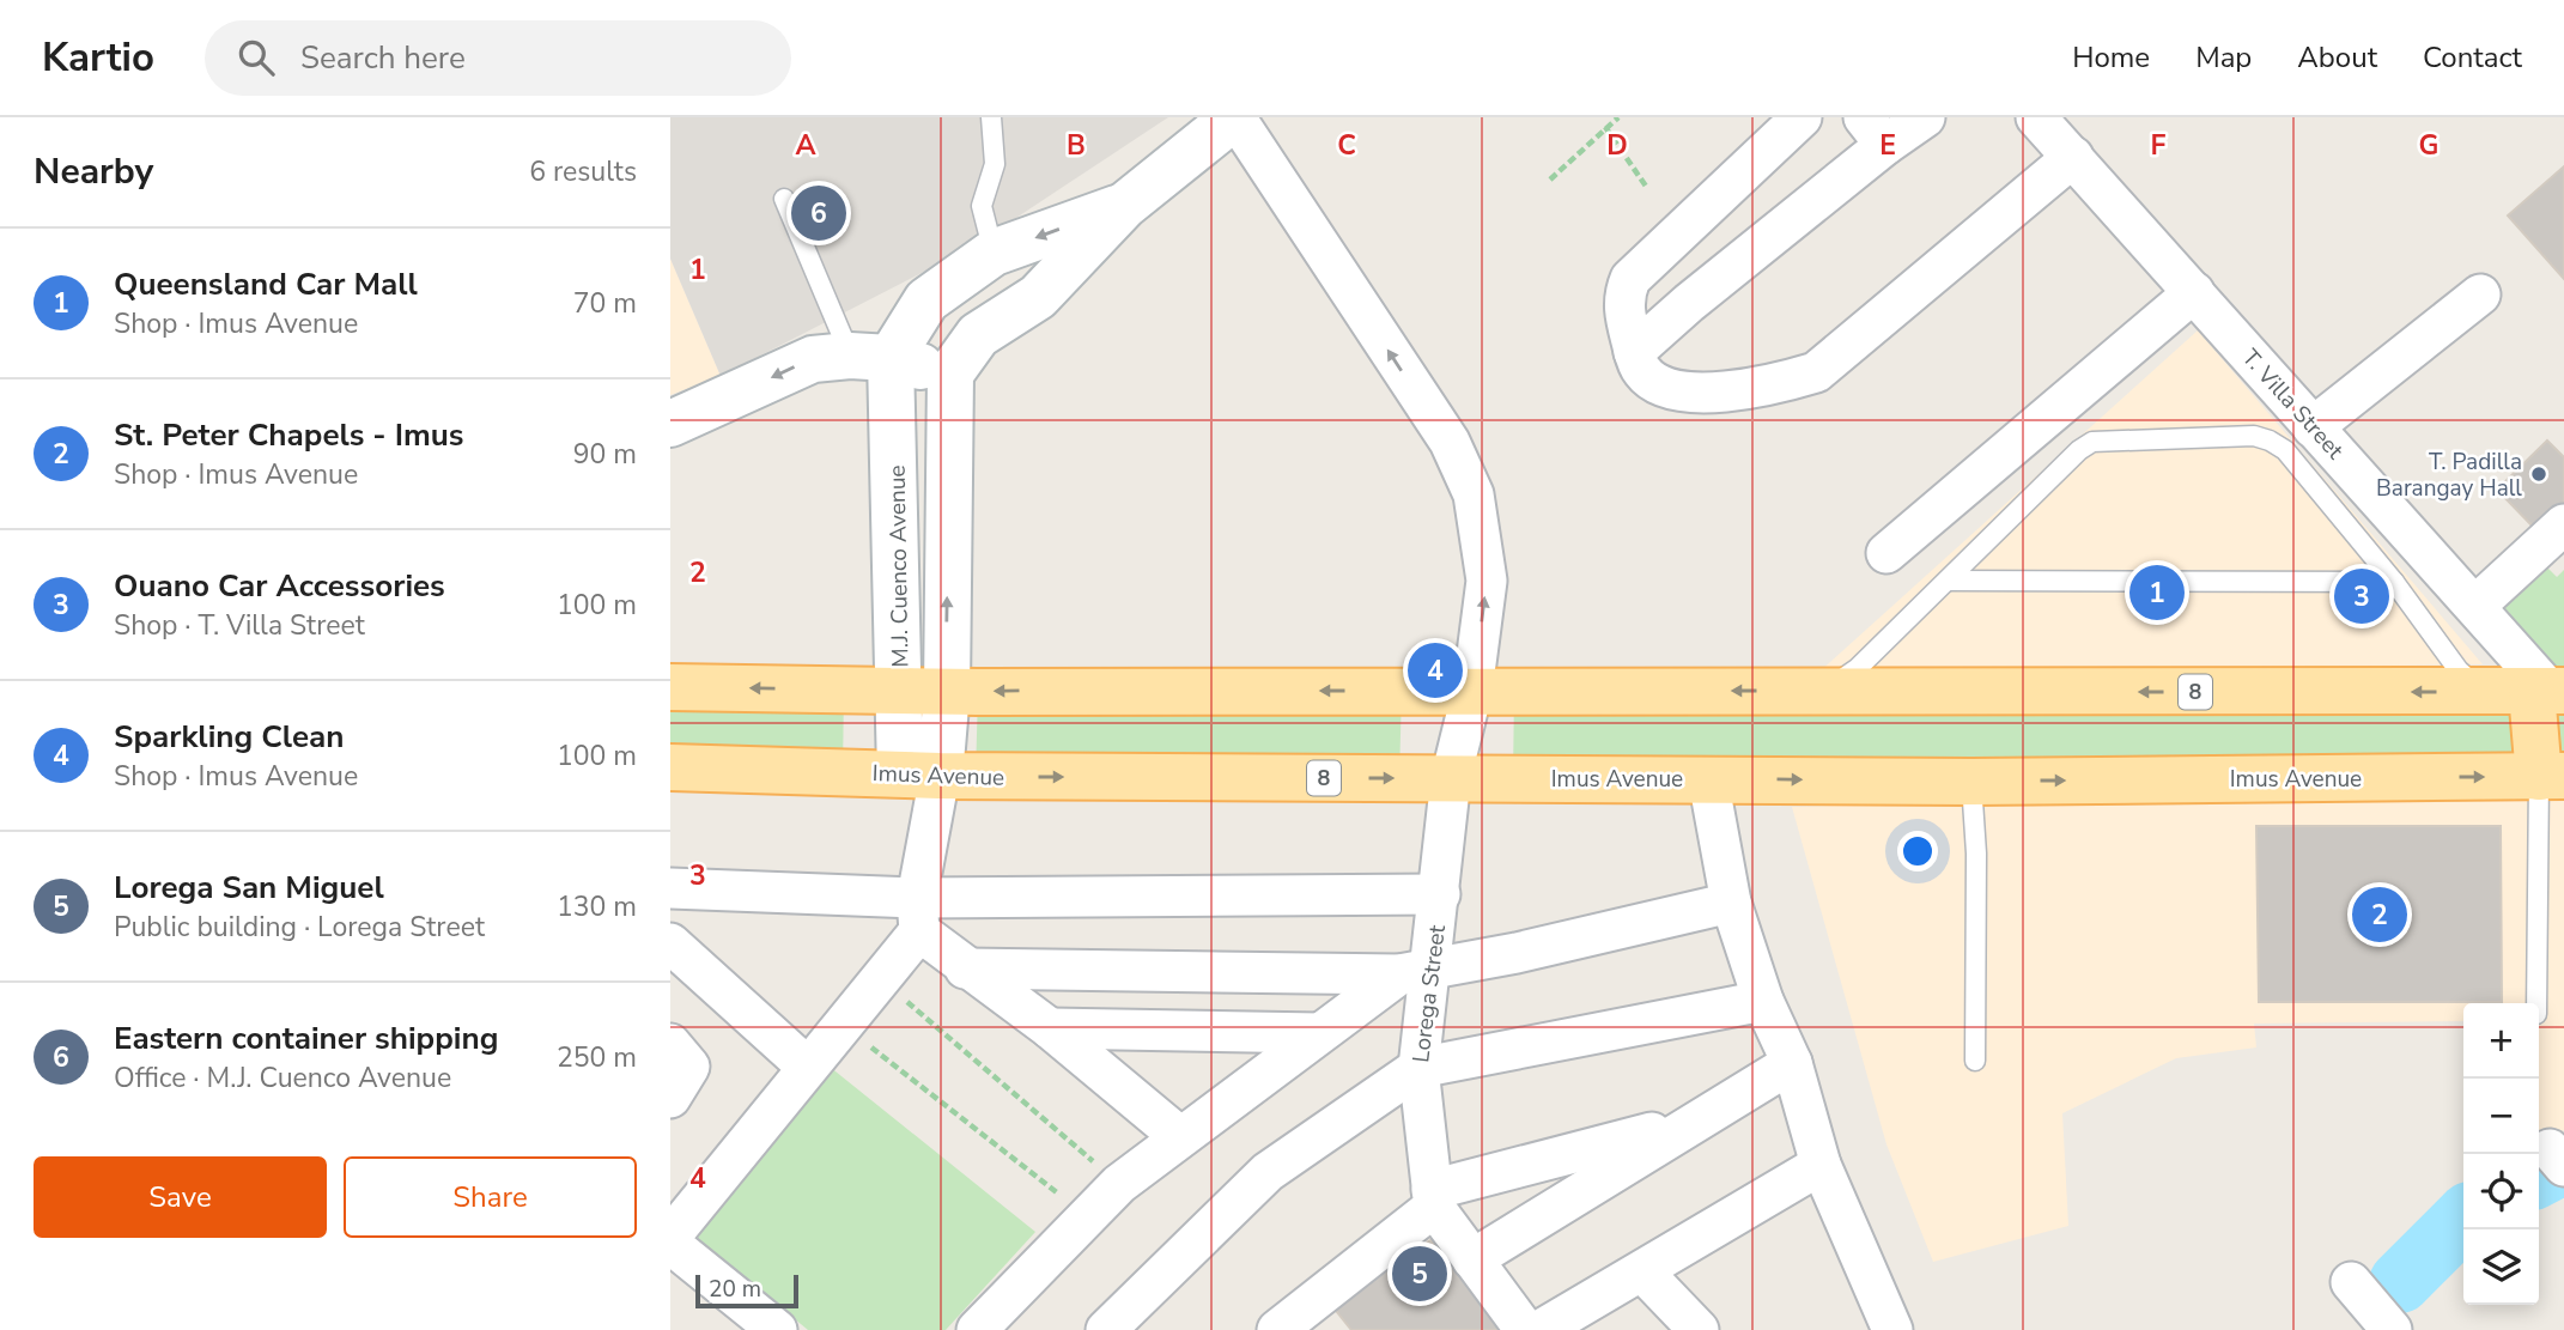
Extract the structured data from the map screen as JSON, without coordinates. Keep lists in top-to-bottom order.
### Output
{
  "streets": {
    "main road": ["M.J. Cuenco Avenue", "8", "Imus Avenue"],
    "street": ["T. Villa Street", "Lorega Street"]
  },
  "crossings": [
    ["T. Villa Street", "8"],
    ["M.J. Cuenco Avenue", "8"],
    ["M.J. Cuenco Avenue", "Imus Avenue"],
    ["8", "Lorega Street"],
    ["Imus Avenue", "Lorega Street"]
  ],
  "one_way": ["Lorega Street"],
  "places": ["T. Padilla Barangay Hall"],
  "scale_bar": "20 m",
  "page": {
    "header": "Kartio",
    "search": "Search here",
    "nav": [
      "Home",
      "Map",
      "About",
      "Contact"
    ],
    "heading": ["Nearby", "6 results"],
    "pins": [
      "6",
      "1",
      "3",
      "4",
      "2",
      "5"
    ],
    "list": [
      {
        "mark": "1",
        "name": "Queensland Car Mall",
        "note": "Shop · Imus Avenue",
        "value": "70 m"
      },
      {
        "mark": "2",
        "name": "St. Peter Chapels - Imus",
        "note": "Shop · Imus Avenue",
        "value": "90 m"
      },
      {
        "mark": "3",
        "name": "Ouano Car Accessories",
        "note": "Shop · T. Villa Street",
        "value": "100 m"
      },
      {
        "mark": "4",
        "name": "Sparkling Clean",
        "note": "Shop · Imus Avenue",
        "value": "100 m"
      },
      {
        "mark": "5",
        "name": "Lorega San Miguel",
        "note": "Public building · Lorega Street",
        "value": "130 m"
      },
      {
        "mark": "6",
        "name": "Eastern container shipping",
        "note": "Office · M.J. Cuenco Avenue",
        "value": "250 m"
      }
    ],
    "map_buttons": ["+", "−"],
    "buttons": ["Save", "Share"],
    "scale": "20 m"
  },
  "grid": {
    "columns": [
      "A",
      "B",
      "C",
      "D",
      "E",
      "F",
      "G"
    ],
    "rows": [
      "1",
      "2",
      "3",
      "4"
    ]
  }
}
